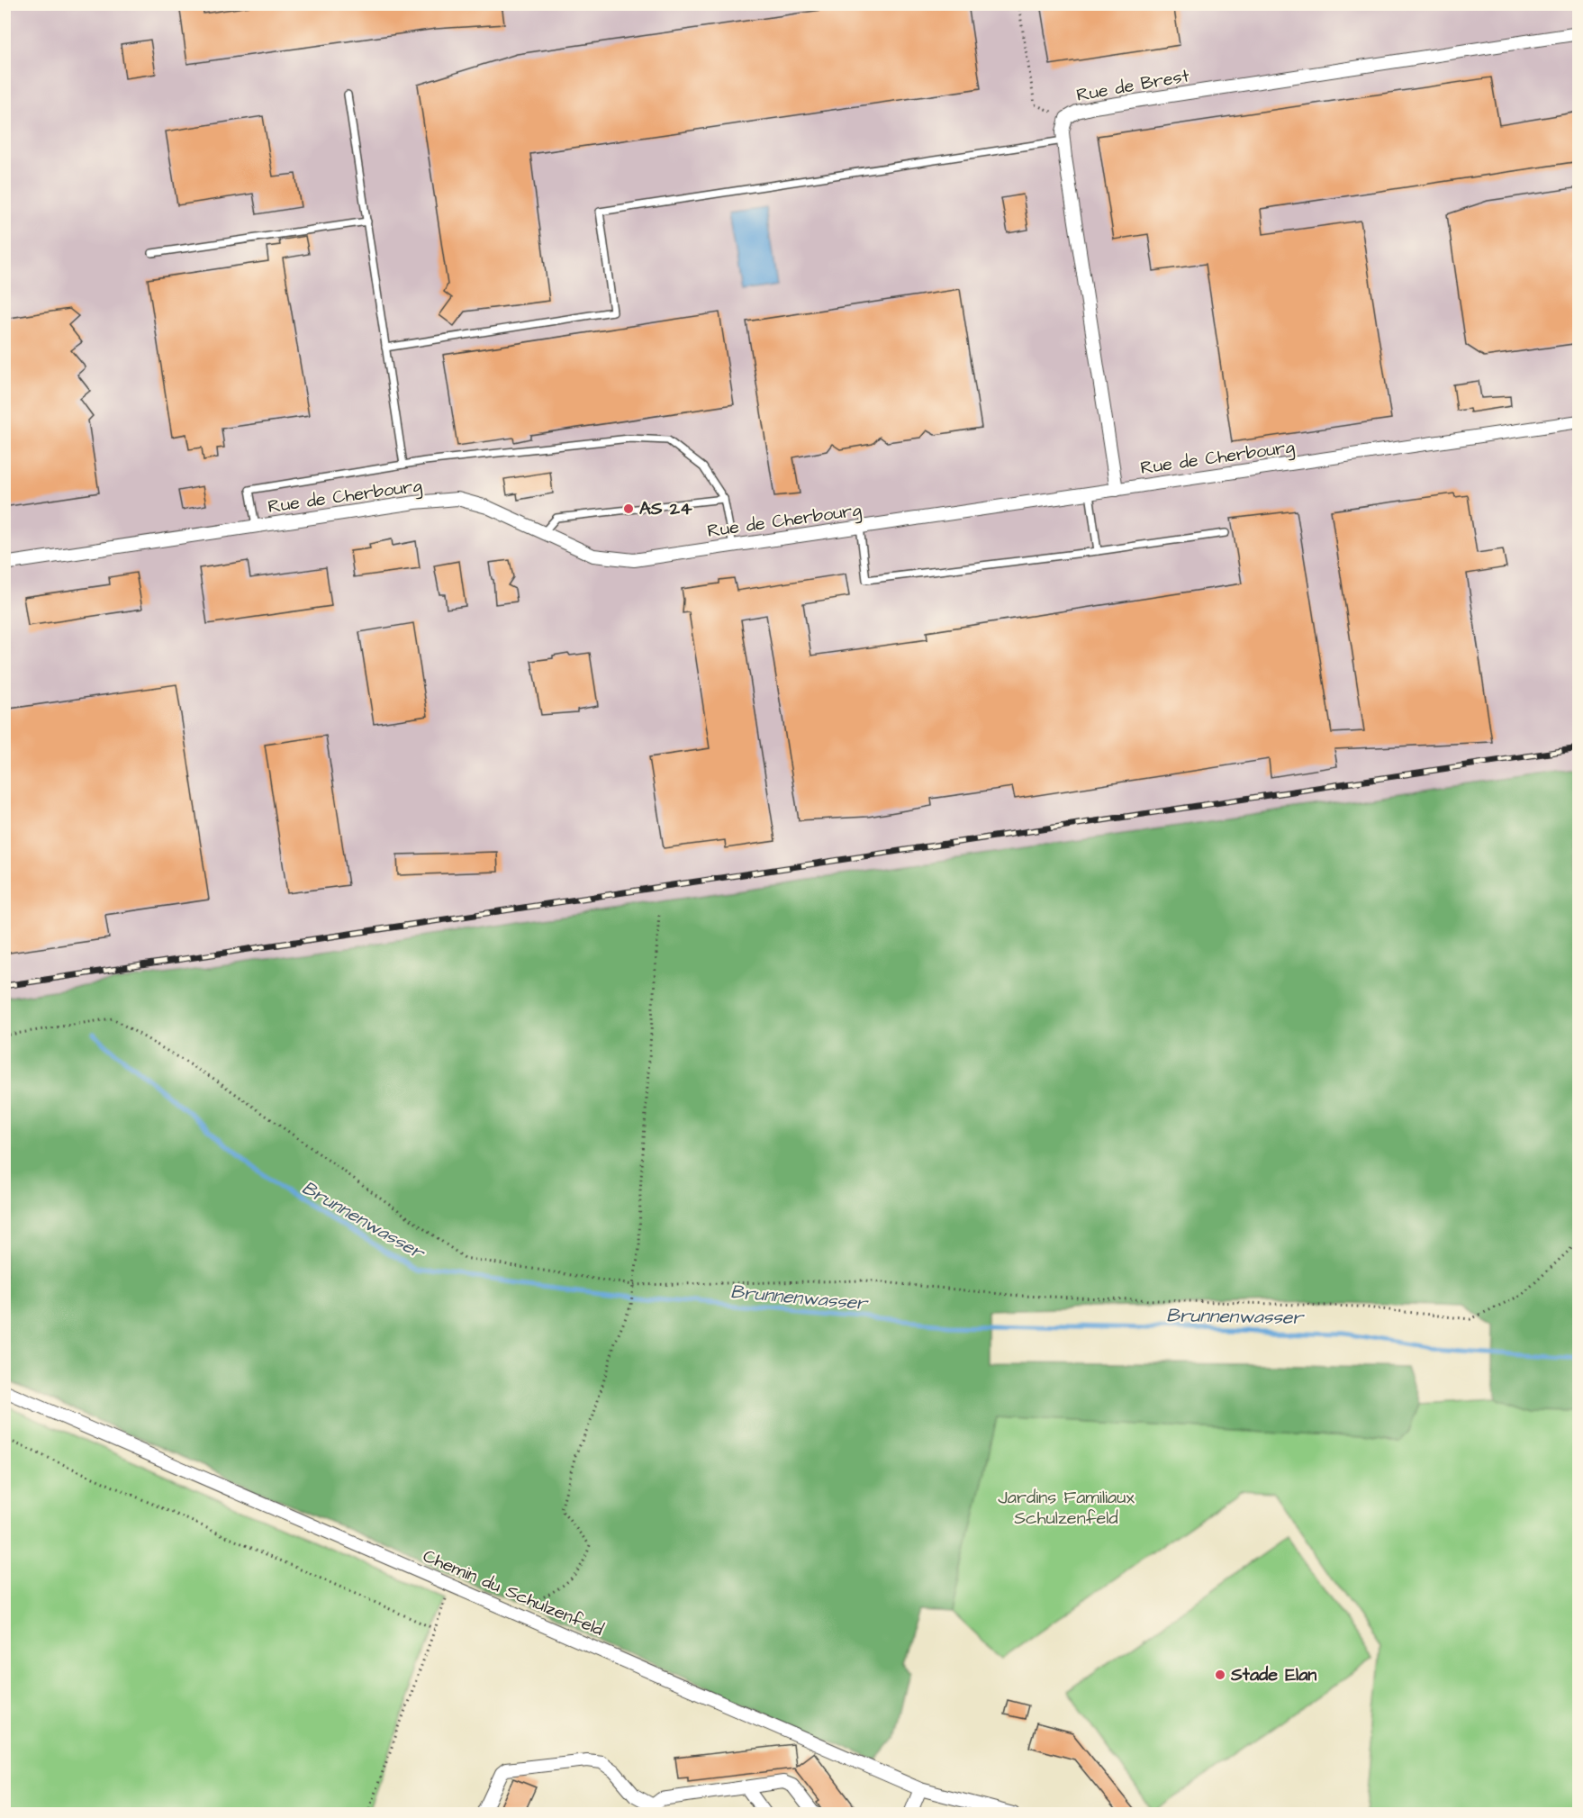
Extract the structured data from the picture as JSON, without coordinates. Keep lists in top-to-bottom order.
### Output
{
  "streets": {
    "street": ["Rue de Brest", "Rue de Cherbourg", "Chemin du Schulzenfeld"]
  },
  "crossings": [
    ["Rue de Brest", "Rue de Cherbourg"]
  ],
  "water": ["Brunnenwasser"],
  "parks": ["Jardins Familiaux Schulzenfeld"],
  "places": ["AS 24", "Stade Elan"]
}
